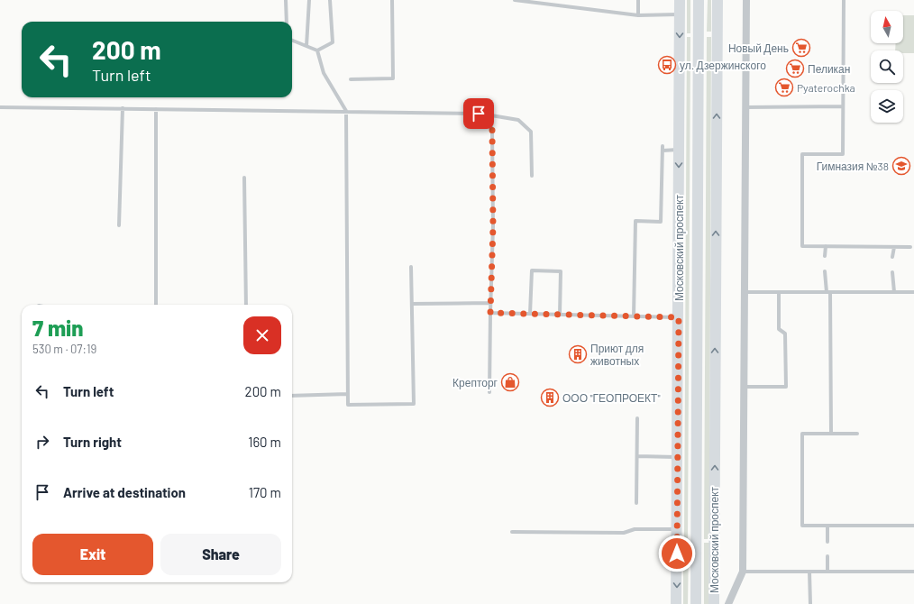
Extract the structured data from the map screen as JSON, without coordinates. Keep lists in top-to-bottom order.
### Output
{
  "streets": {
    "main road": ["Московский проспект"]
  },
  "places": {
    "supermarket": ["Новый День", "Пеликан", "Pyaterochka"],
    "bus stop": ["ул. Дзержинского"],
    "school or university": ["Гимназия №38"],
    "building": ["Приют для животных", "ООО \"ГЕОПРОЕКТ\""],
    "shop": ["Крепторг"]
  },
  "north": "top",
  "page": {
    "turn": ["200 m", "Turn left"],
    "heading": ["7 min", "530 m · 07:19"],
    "list": [
      {
        "name": "Turn left",
        "value": "200 m"
      },
      {
        "name": "Turn right",
        "value": "160 m"
      },
      {
        "name": "Arrive at destination",
        "value": "170 m"
      }
    ],
    "buttons": ["Exit", "Share"]
  }
}
